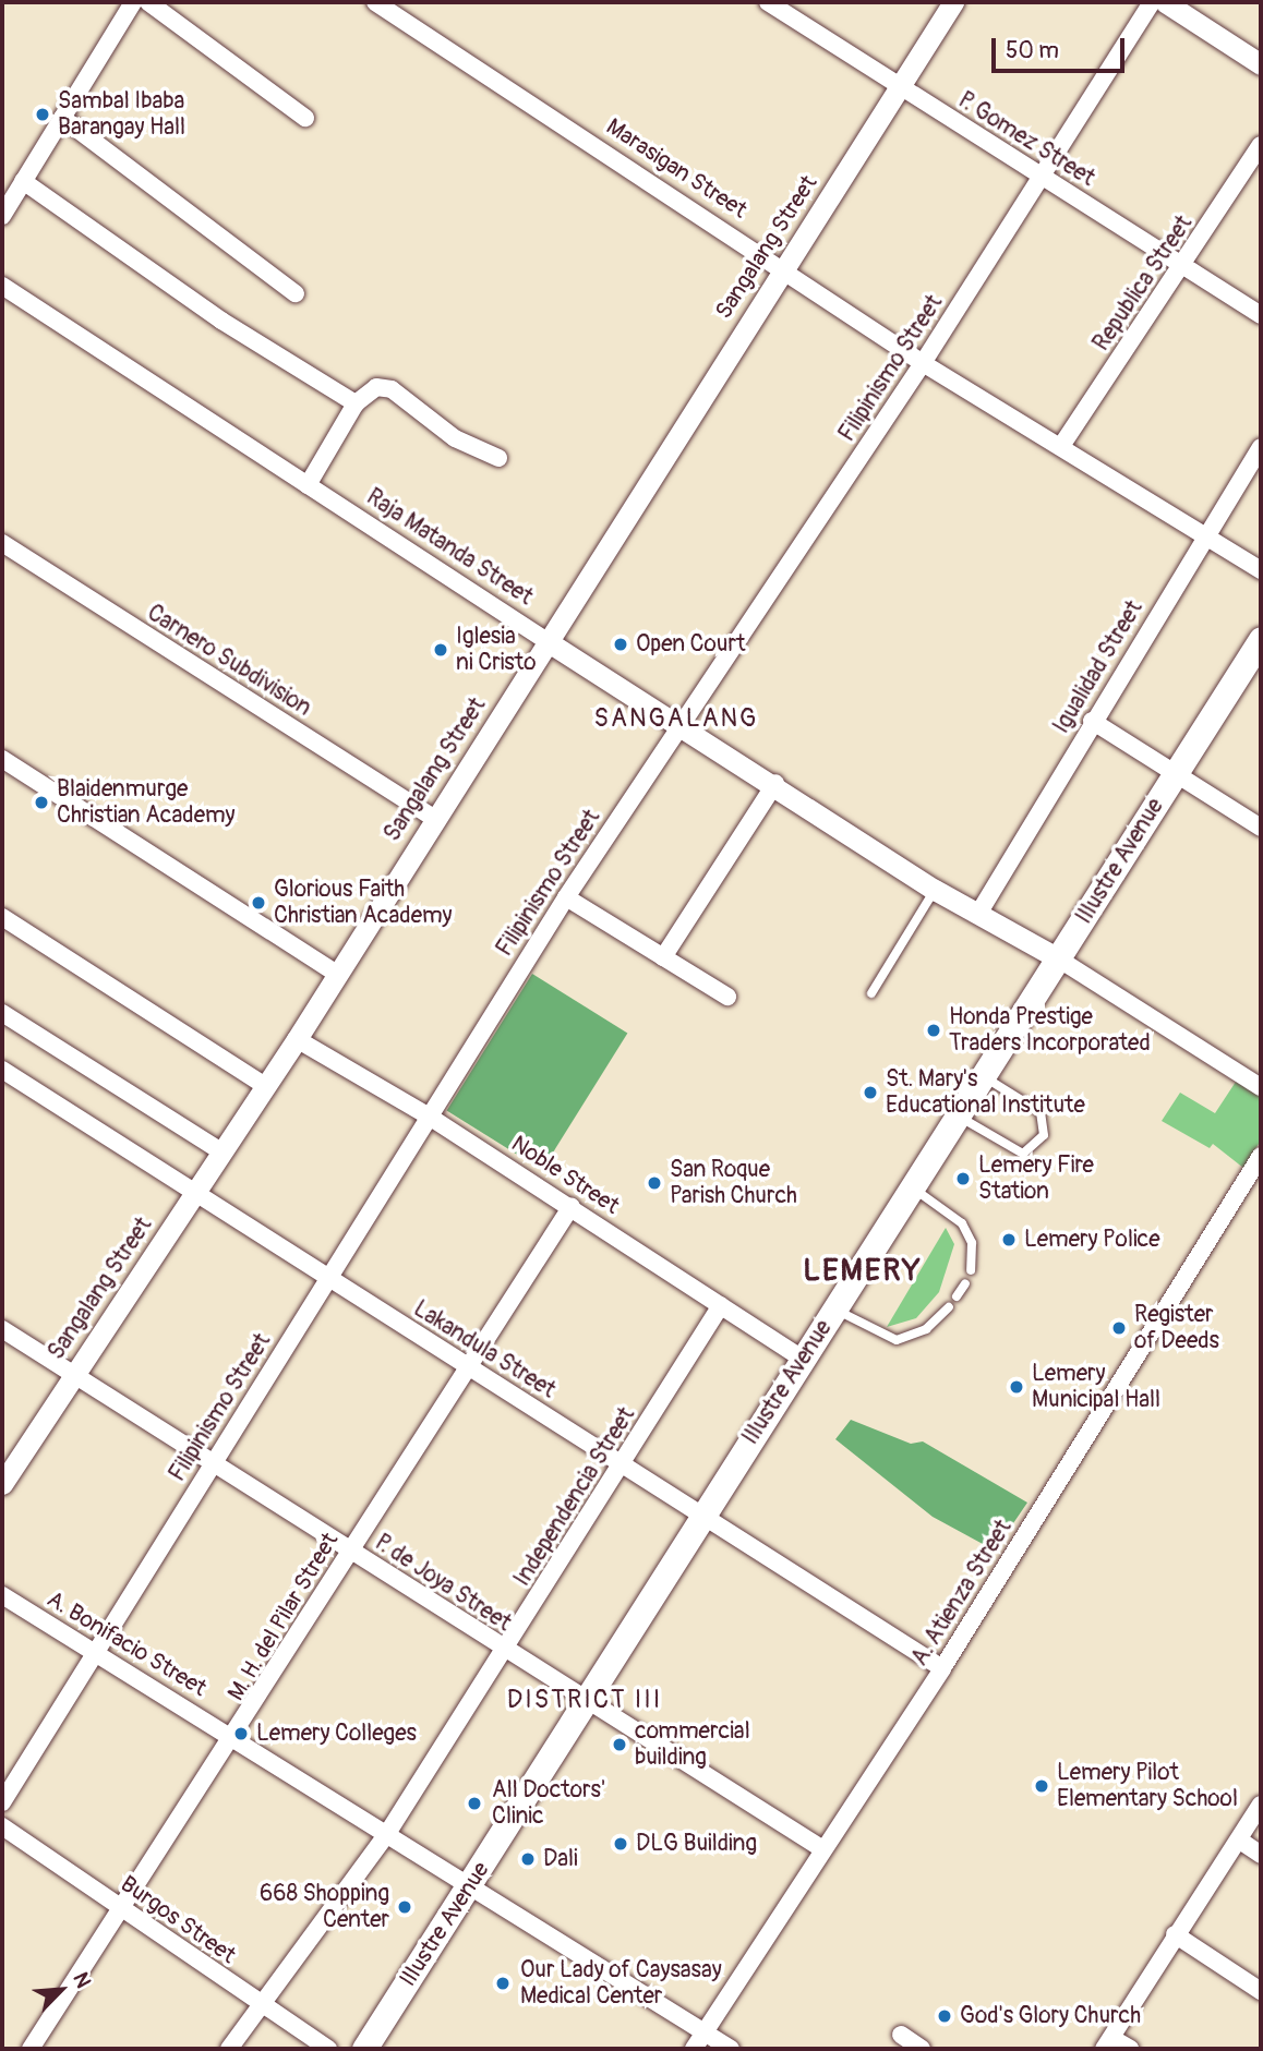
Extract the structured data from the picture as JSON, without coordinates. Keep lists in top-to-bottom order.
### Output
{
  "streets": {
    "main road": ["Illustre Avenue"],
    "street": [
      "P. Gomez Street",
      "Marasigan Street",
      "Sangalang Street",
      "Republica Street",
      "Filipinismo Street",
      "Raja Matanda Street",
      "Carnero Subdivision",
      "Igualidad Street",
      "Noble Street",
      "Lakandula Street",
      "Independencia Street",
      "P. de Joya Street",
      "A. Atienza Street",
      "M. H. del Pilar Street",
      "A. Bonifacio Street",
      "Burgos Street"
    ]
  },
  "crossings": [
    ["P. Gomez Street", "Sangalang Street"],
    ["P. Gomez Street", "Republica Street"],
    ["P. Gomez Street", "Filipinismo Street"],
    ["Marasigan Street", "Sangalang Street"],
    ["Marasigan Street", "Republica Street"],
    ["Marasigan Street", "Filipinismo Street"],
    ["Marasigan Street", "Igualidad Street"],
    ["Sangalang Street", "Raja Matanda Street"],
    ["Sangalang Street", "Carnero Subdivision"],
    ["Sangalang Street", "Noble Street"],
    ["Sangalang Street", "Lakandula Street"],
    ["Sangalang Street", "P. de Joya Street"],
    ["Filipinismo Street", "Raja Matanda Street"],
    ["Filipinismo Street", "Noble Street"],
    ["Filipinismo Street", "Lakandula Street"],
    ["Filipinismo Street", "P. de Joya Street"],
    ["Filipinismo Street", "A. Bonifacio Street"],
    ["Raja Matanda Street", "Igualidad Street"],
    ["Raja Matanda Street", "Illustre Avenue"],
    ["Illustre Avenue", "Noble Street"],
    ["Illustre Avenue", "Lakandula Street"],
    ["Illustre Avenue", "P. de Joya Street"],
    ["Illustre Avenue", "A. Bonifacio Street"],
    ["Noble Street", "Independencia Street"],
    ["Noble Street", "M. H. del Pilar Street"],
    ["Lakandula Street", "Independencia Street"],
    ["Lakandula Street", "A. Atienza Street"],
    ["Lakandula Street", "M. H. del Pilar Street"],
    ["Independencia Street", "P. de Joya Street"],
    ["Independencia Street", "A. Bonifacio Street"],
    ["Independencia Street", "Burgos Street"],
    ["P. de Joya Street", "A. Atienza Street"],
    ["P. de Joya Street", "M. H. del Pilar Street"],
    ["A. Atienza Street", "A. Bonifacio Street"],
    ["M. H. del Pilar Street", "A. Bonifacio Street"],
    ["M. H. del Pilar Street", "Burgos Street"]
  ],
  "districts": ["SANGALANG", "LEMERY", "DISTRICT III"],
  "places": [
    "Sambal Ibaba Barangay Hall",
    "Open Court",
    "Iglesia ni Cristo",
    "Blaidenmurge Christian Academy",
    "Glorious Faith Christian Academy",
    "Honda Prestige Traders Incorporated",
    "St. Mary's Educational Institute",
    "Lemery Fire Station",
    "San Roque Parish Church",
    "Lemery Police",
    "Register of Deeds",
    "Lemery Municipal Hall",
    "Lemery Colleges",
    "commercial building",
    "Lemery Pilot Elementary School",
    "All Doctors' Clinic",
    "DLG Building",
    "Dali",
    "668 Shopping Center",
    "Our Lady of Caysasay Medical Center",
    "God's Glory Church"
  ],
  "scale_bar": "50 m",
  "north": "top right"
}
